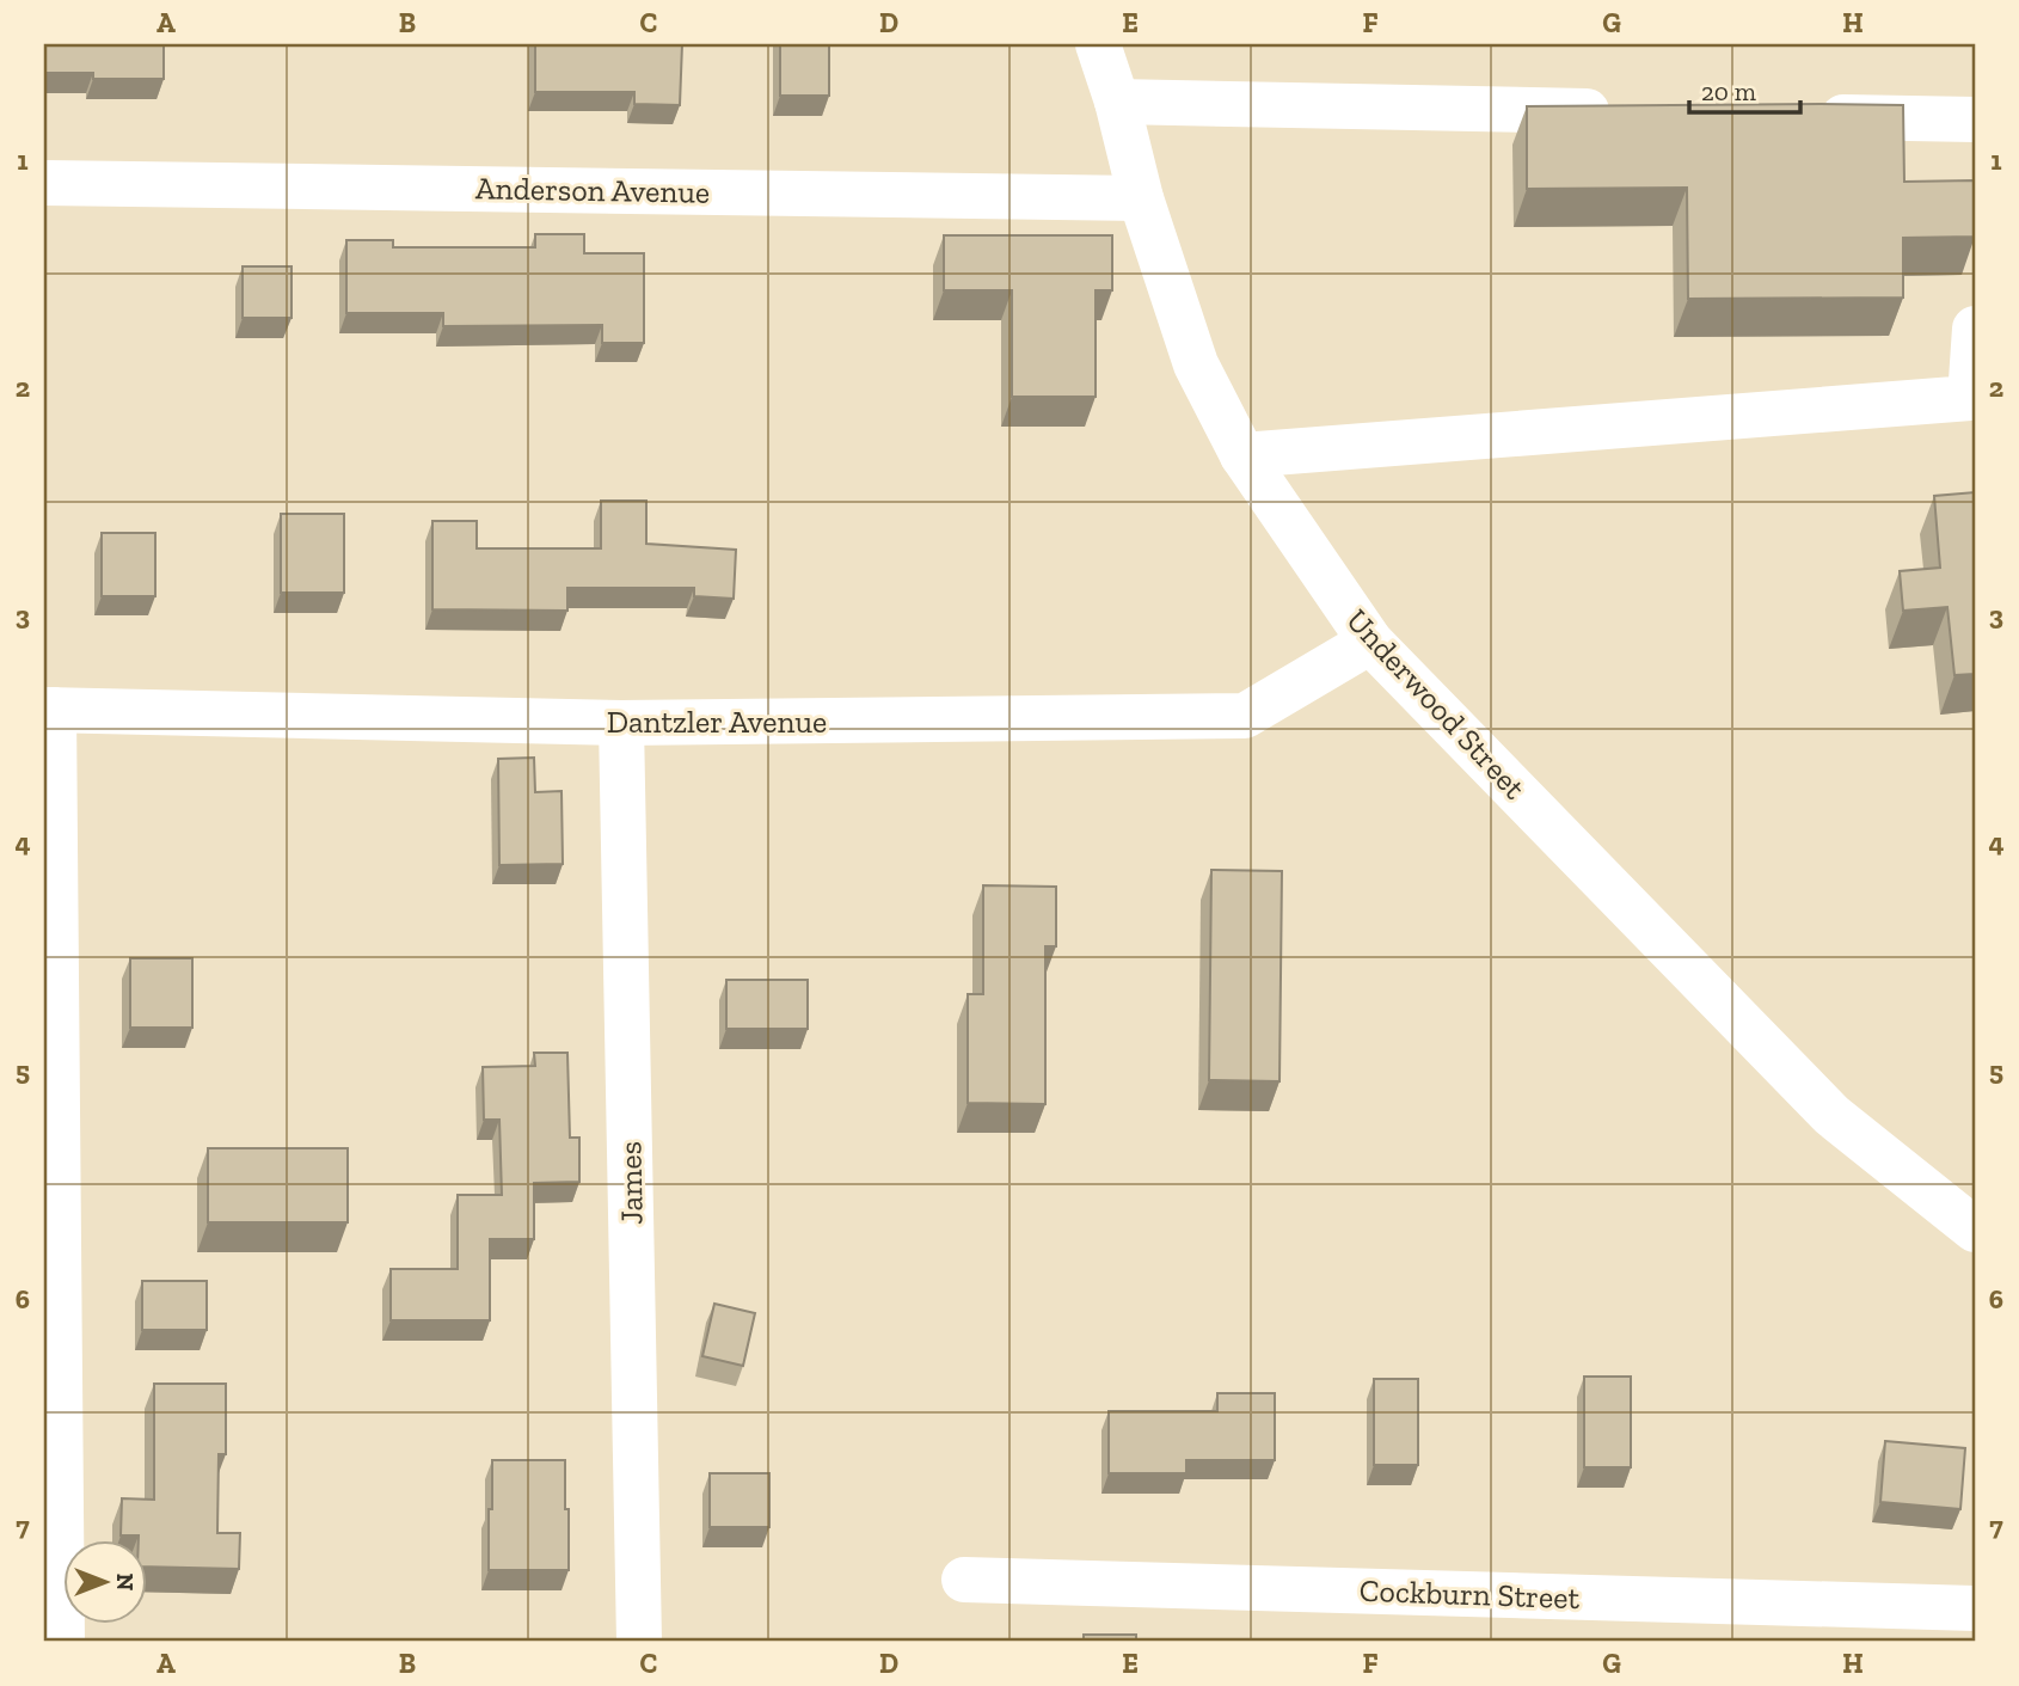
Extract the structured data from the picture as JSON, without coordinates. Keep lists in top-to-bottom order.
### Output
{
  "streets": {
    "street": [
      "Anderson Avenue",
      "Underwood Street",
      "Dantzler Avenue",
      "James",
      "Cockburn Street"
    ]
  },
  "crossings": [
    ["Anderson Avenue", "Underwood Street"],
    ["Underwood Street", "Dantzler Avenue"],
    ["Dantzler Avenue", "James"]
  ],
  "scale_bar": "20 m",
  "north": "right",
  "grid": {
    "columns": [
      "A",
      "B",
      "C",
      "D",
      "E",
      "F",
      "G",
      "H"
    ],
    "rows": [
      "1",
      "2",
      "3",
      "4",
      "5",
      "6",
      "7"
    ]
  }
}
